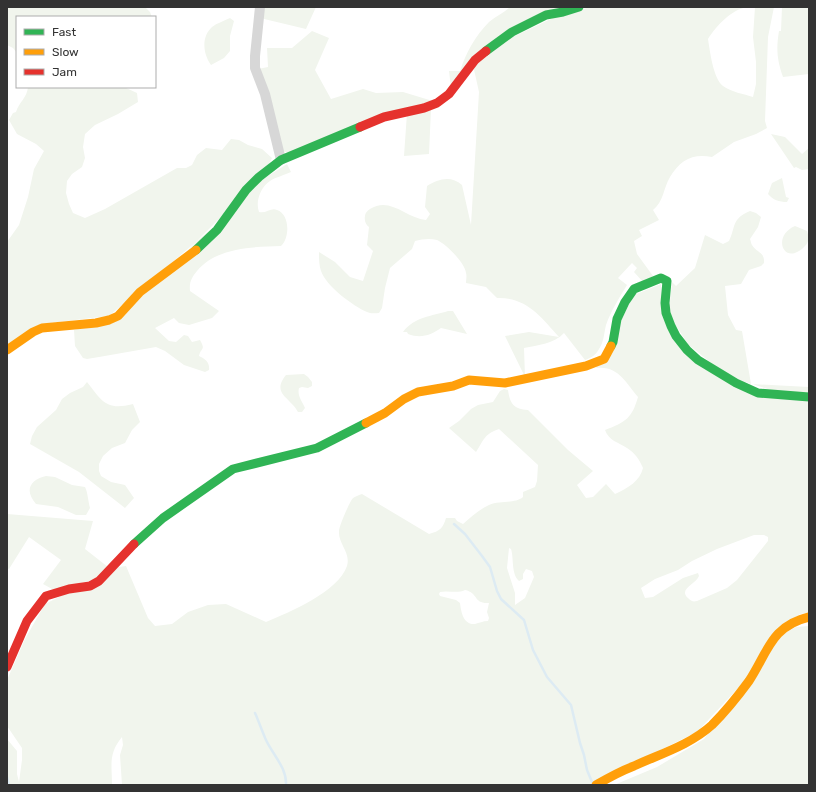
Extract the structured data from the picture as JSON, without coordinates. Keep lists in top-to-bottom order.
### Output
{
  "legend": ["Fast", "Slow", "Jam"]
}
